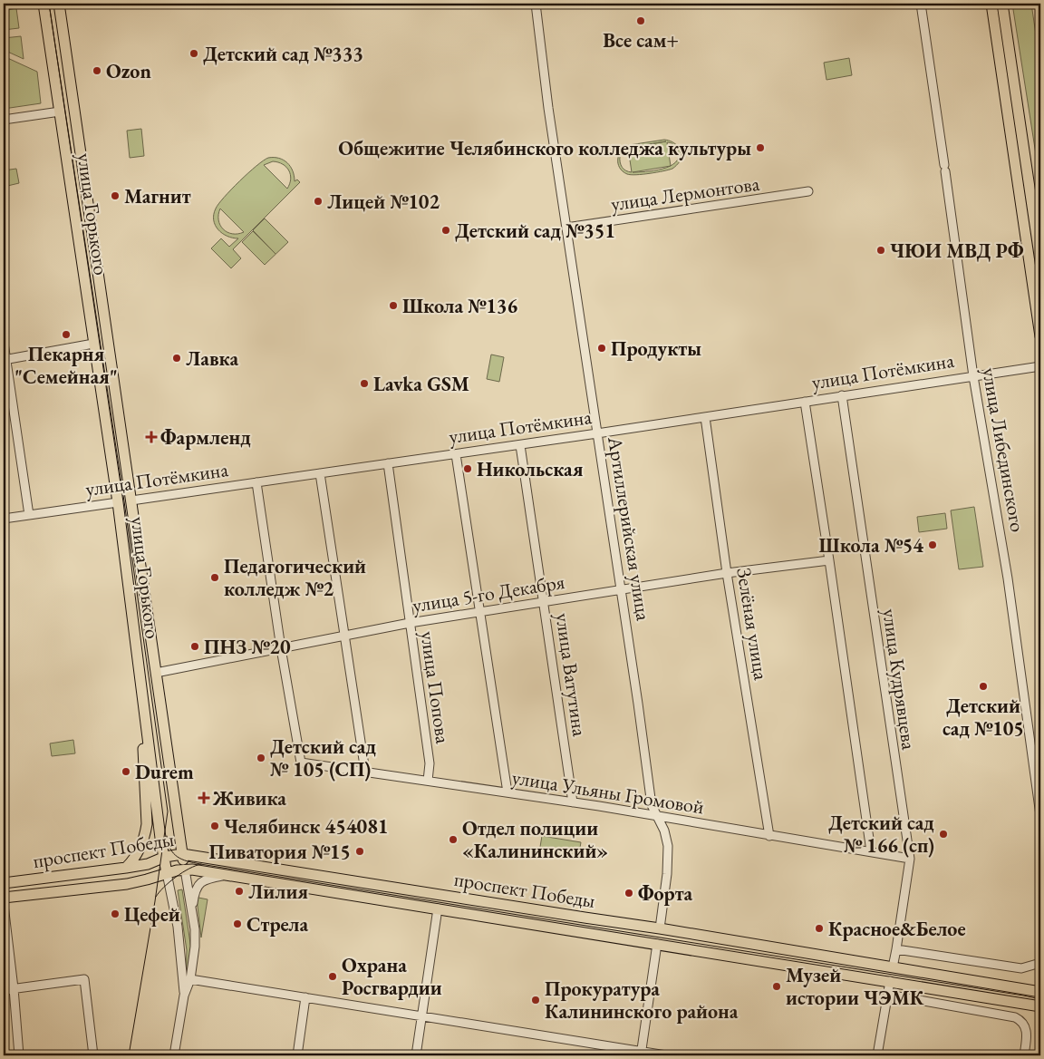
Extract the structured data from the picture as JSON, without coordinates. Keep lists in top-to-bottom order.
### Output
{
  "streets": {
    "main road": [
      "улица Горького",
      "улица Потёмкина",
      "Артиллерийская улица",
      "проспект Победы"
    ],
    "street": [
      "улица Лермонтова",
      "улица Либединского",
      "улица 5-го Декабря",
      "Зелёная улица",
      "улица Ватутина",
      "улица Кудрявцева",
      "улица Попова",
      "улица Ульяны Громовой"
    ]
  },
  "crossings": [
    ["улица Лермонтова", "Артиллерийская улица"],
    ["улица Горького", "улица Потёмкина"],
    ["улица Горького", "улица 5-го Декабря"],
    ["улица Горького", "проспект Победы"],
    ["улица Потёмкина", "улица Либединского"],
    ["улица Потёмкина", "Артиллерийская улица"],
    ["улица Потёмкина", "Зелёная улица"],
    ["улица Потёмкина", "улица Ватутина"],
    ["улица Потёмкина", "улица Кудрявцева"],
    ["улица Потёмкина", "улица Попова"],
    ["Артиллерийская улица", "улица 5-го Декабря"],
    ["Артиллерийская улица", "улица Ульяны Громовой"],
    ["Артиллерийская улица", "проспект Победы"],
    ["улица 5-го Декабря", "Зелёная улица"],
    ["улица 5-го Декабря", "улица Ватутина"],
    ["улица 5-го Декабря", "улица Попова"],
    ["улица 5-го Декабря", "улица Ульяны Громовой"],
    ["Зелёная улица", "улица Ульяны Громовой"],
    ["улица Ватутина", "улица Ульяны Громовой"],
    ["улица Кудрявцева", "улица Ульяны Громовой"],
    ["улица Кудрявцева", "проспект Победы"],
    ["улица Попова", "улица Ульяны Громовой"]
  ],
  "places": {
    "other": [
      "Все сам+",
      "Детский сад №333",
      "Ozon",
      "Общежитие Челябинского колледжа культуры",
      "Магнит",
      "Лицей №102",
      "Детский сад №351",
      "ЧЮИ МВД РФ",
      "Школа №136",
      "Пекарня \"Семейная\"",
      "Продукты",
      "Лавка",
      "Lavka GSM",
      "Никольская",
      "Школа №54",
      "Педагогический колледж №2",
      "ПНЗ №20",
      "Детский сад №105",
      "Детский сад № 105 (СП)",
      "Durem",
      "Челябинск 454081",
      "Детский сад № 166 (сп)",
      "Отдел полиции «Калининский»",
      "Пиватория №15",
      "Лилия",
      "Форта",
      "Цефей",
      "Стрела",
      "Красное&Белое",
      "Охрана Росгвардии",
      "Музей истории ЧЭМК",
      "Прокуратура Калининского района"
    ],
    "health": ["Фармленд", "Живика"]
  }
}
